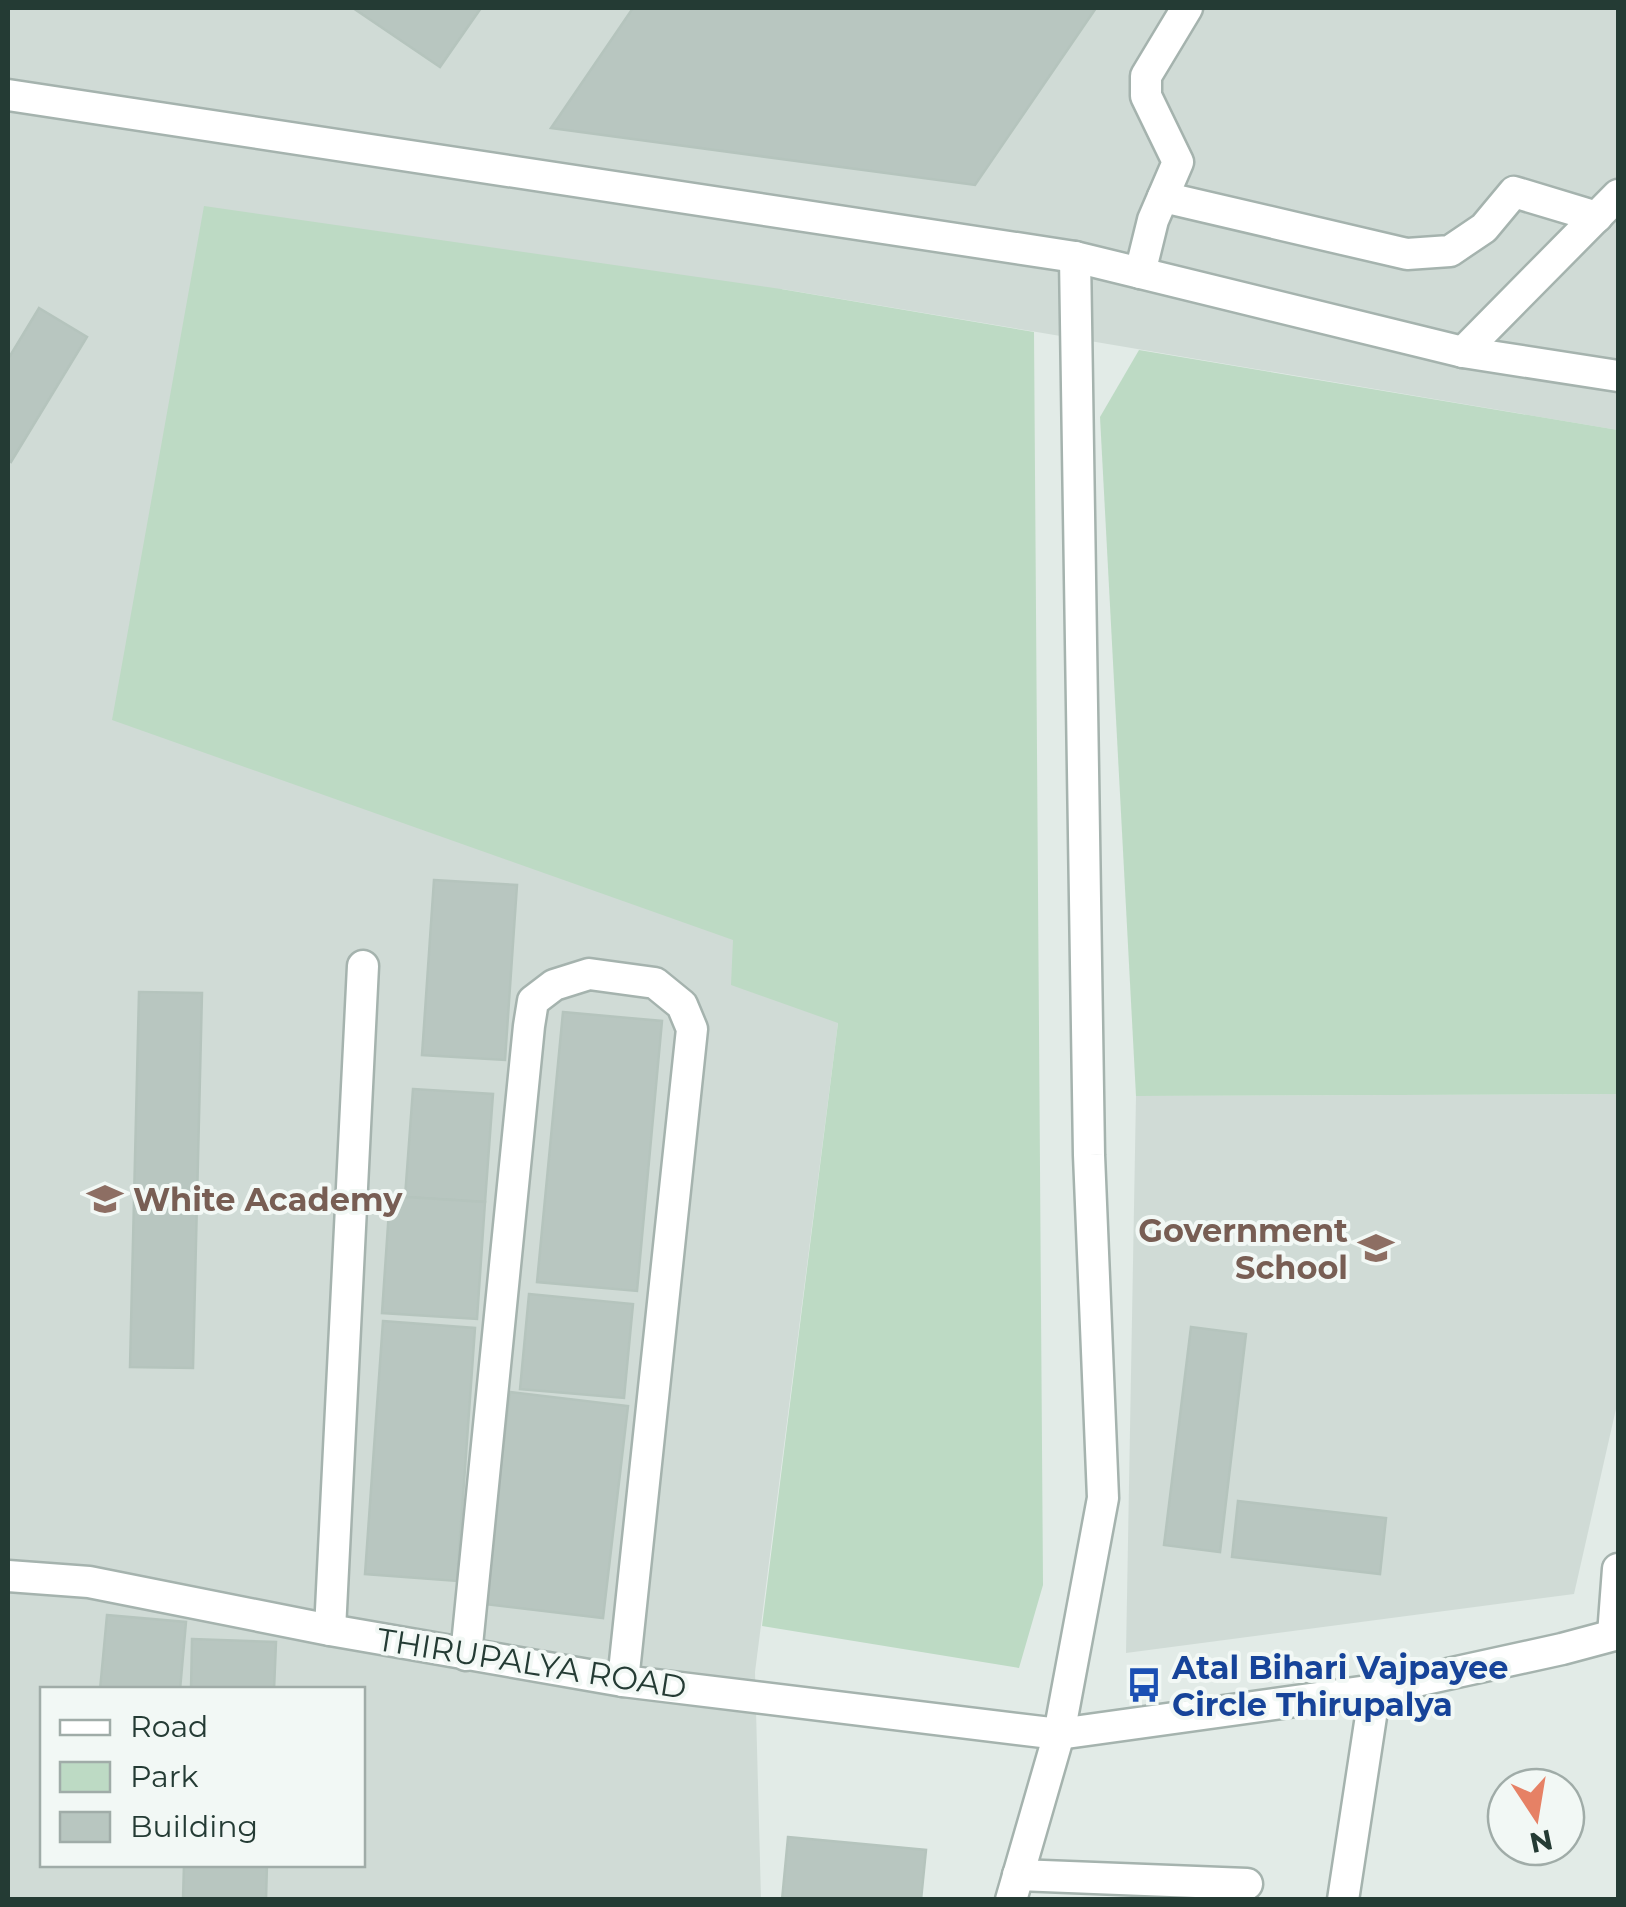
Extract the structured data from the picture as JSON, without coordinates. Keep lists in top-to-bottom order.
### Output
{
  "streets": {
    "street": ["THIRUPALYA ROAD"]
  },
  "places": {
    "school or university": ["White Academy", "Government School"],
    "bus stop": ["Atal Bihari Vajpayee Circle Thirupalya"]
  },
  "legend": ["Road", "Park", "Building"],
  "north": "bottom"
}
